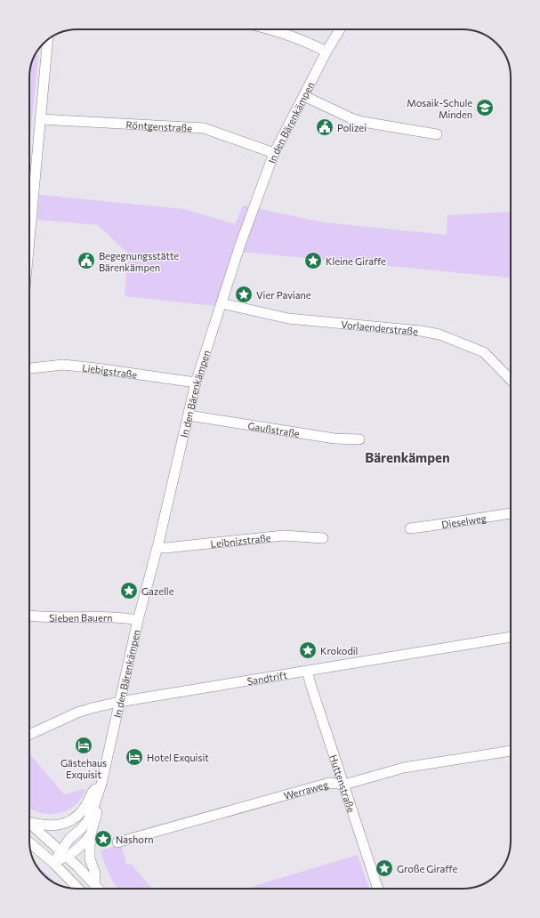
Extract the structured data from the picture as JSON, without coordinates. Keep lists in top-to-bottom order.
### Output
{
  "streets": {
    "street": [
      "In den Bärenkämpen",
      "Röntgenstraße",
      "Vorlaenderstraße",
      "Liebigstraße",
      "Gaußstraße",
      "Dieselweg",
      "Leibnizstraße",
      "Sieben Bauern",
      "Sandtrift",
      "Huttenstraße",
      "Werraweg"
    ]
  },
  "crossings": [
    ["In den Bärenkämpen", "Röntgenstraße"],
    ["In den Bärenkämpen", "Vorlaenderstraße"],
    ["In den Bärenkämpen", "Liebigstraße"],
    ["In den Bärenkämpen", "Gaußstraße"],
    ["In den Bärenkämpen", "Leibnizstraße"],
    ["In den Bärenkämpen", "Sieben Bauern"],
    ["In den Bärenkämpen", "Sandtrift"],
    ["Sandtrift", "Huttenstraße"],
    ["Huttenstraße", "Werraweg"]
  ],
  "districts": ["Bärenkämpen"],
  "places": {
    "school or university": ["Mosaik-Schule Minden"],
    "public building": ["Polizei", "Begegnungsstätte Bärenkämpen"],
    "place": [
      "Kleine Giraffe",
      "Vier Paviane",
      "Gazelle",
      "Krokodil",
      "Nashorn",
      "Große Giraffe"
    ],
    "hotel": ["Gästehaus Exquisit", "Hotel Exquisit"]
  }
}
